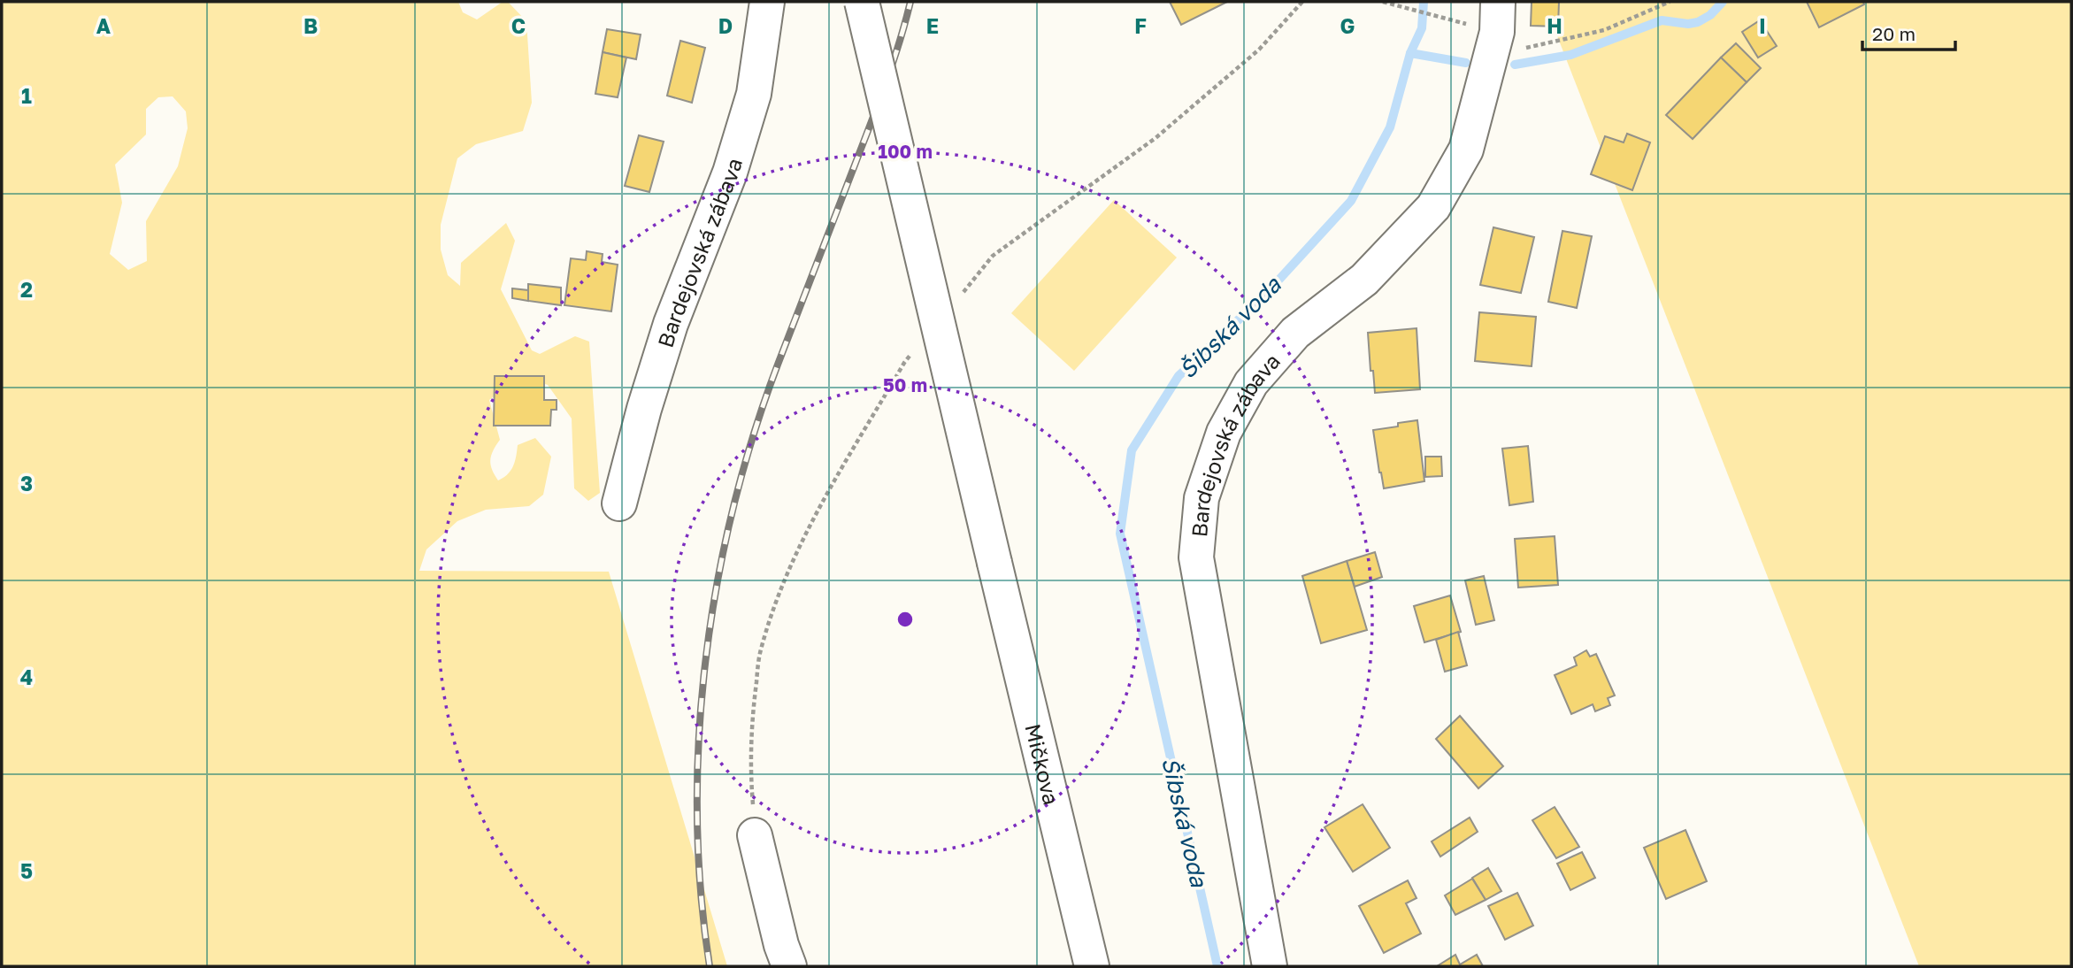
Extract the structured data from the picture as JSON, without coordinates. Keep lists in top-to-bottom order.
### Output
{
  "streets": {
    "street": ["Bardejovská zábava", "Mičkova"]
  },
  "water": ["Šibská voda"],
  "scale_bar": "20 m",
  "grid": {
    "columns": [
      "A",
      "B",
      "C",
      "D",
      "E",
      "F",
      "G",
      "H",
      "I"
    ],
    "rows": [
      "1",
      "2",
      "3",
      "4",
      "5"
    ]
  },
  "rings": ["100 m", "50 m"]
}
